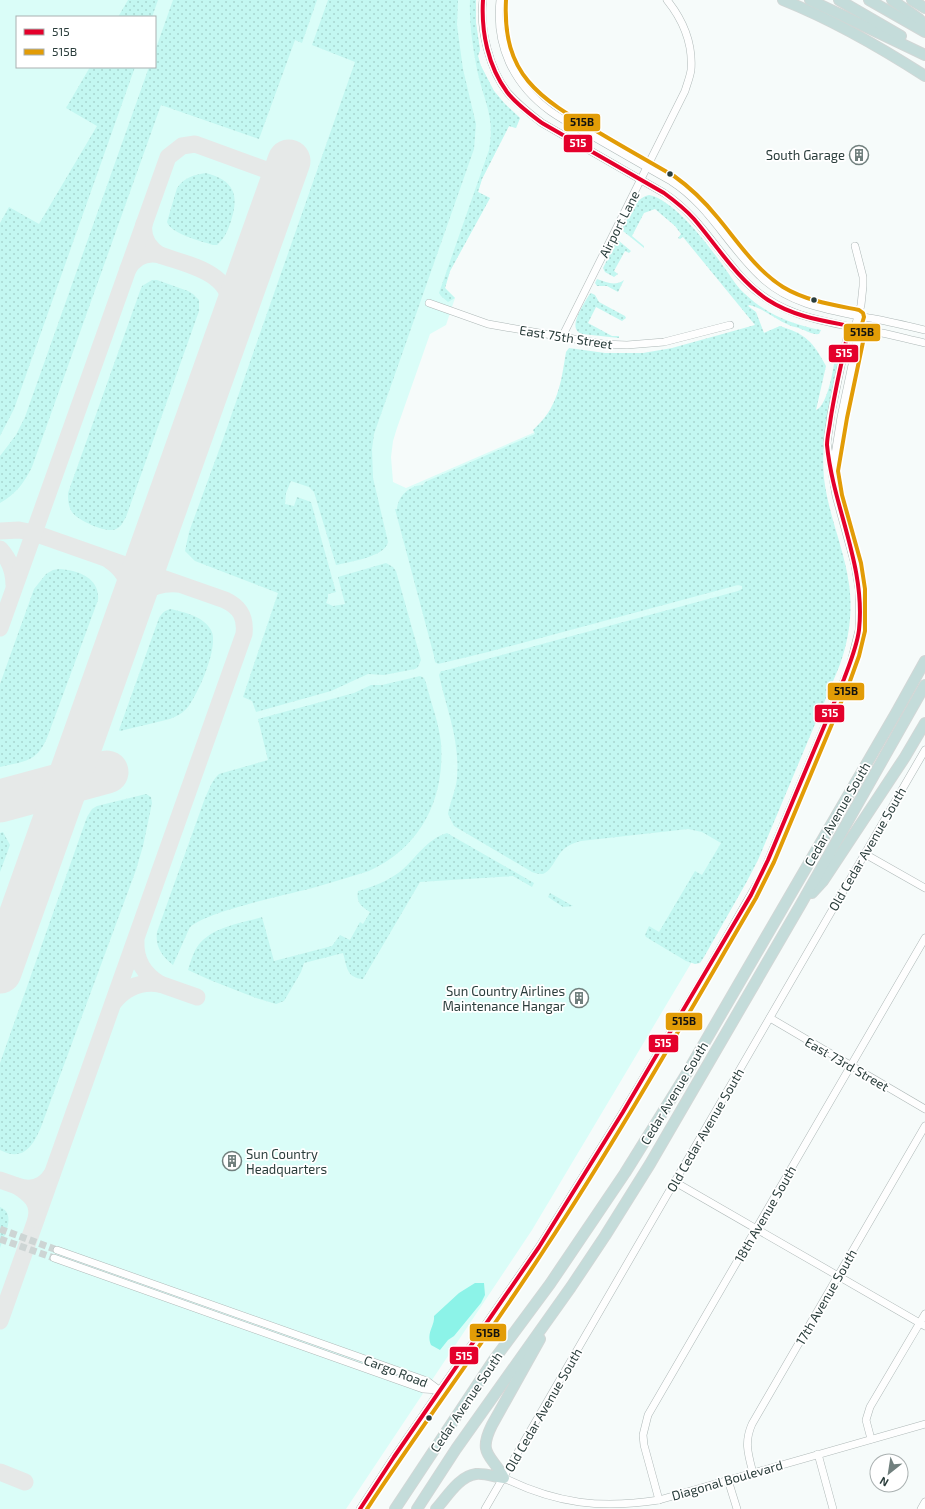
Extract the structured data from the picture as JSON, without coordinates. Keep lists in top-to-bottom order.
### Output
{
  "streets": {
    "highway": ["Cedar Avenue South"],
    "street": [
      "Airport Lane",
      "East 75th Street",
      "Old Cedar Avenue South",
      "East 73rd Street",
      "18th Avenue South",
      "17th Avenue South",
      "Cargo Road",
      "Diagonal Boulevard"
    ]
  },
  "crossings": [
    ["Airport Lane", "East 75th Street"],
    ["Old Cedar Avenue South", "East 73rd Street"],
    ["Old Cedar Avenue South", "Diagonal Boulevard"],
    ["East 73rd Street", "18th Avenue South"],
    ["18th Avenue South", "Diagonal Boulevard"],
    ["17th Avenue South", "Diagonal Boulevard"]
  ],
  "places": {
    "building": ["South Garage", "Sun Country Airlines Maintenance Hangar", "Sun Country Headquarters"]
  },
  "lines": ["transit line 515", "transit line 515B"],
  "legend": ["515", "515B"],
  "north": "bottom left"
}
